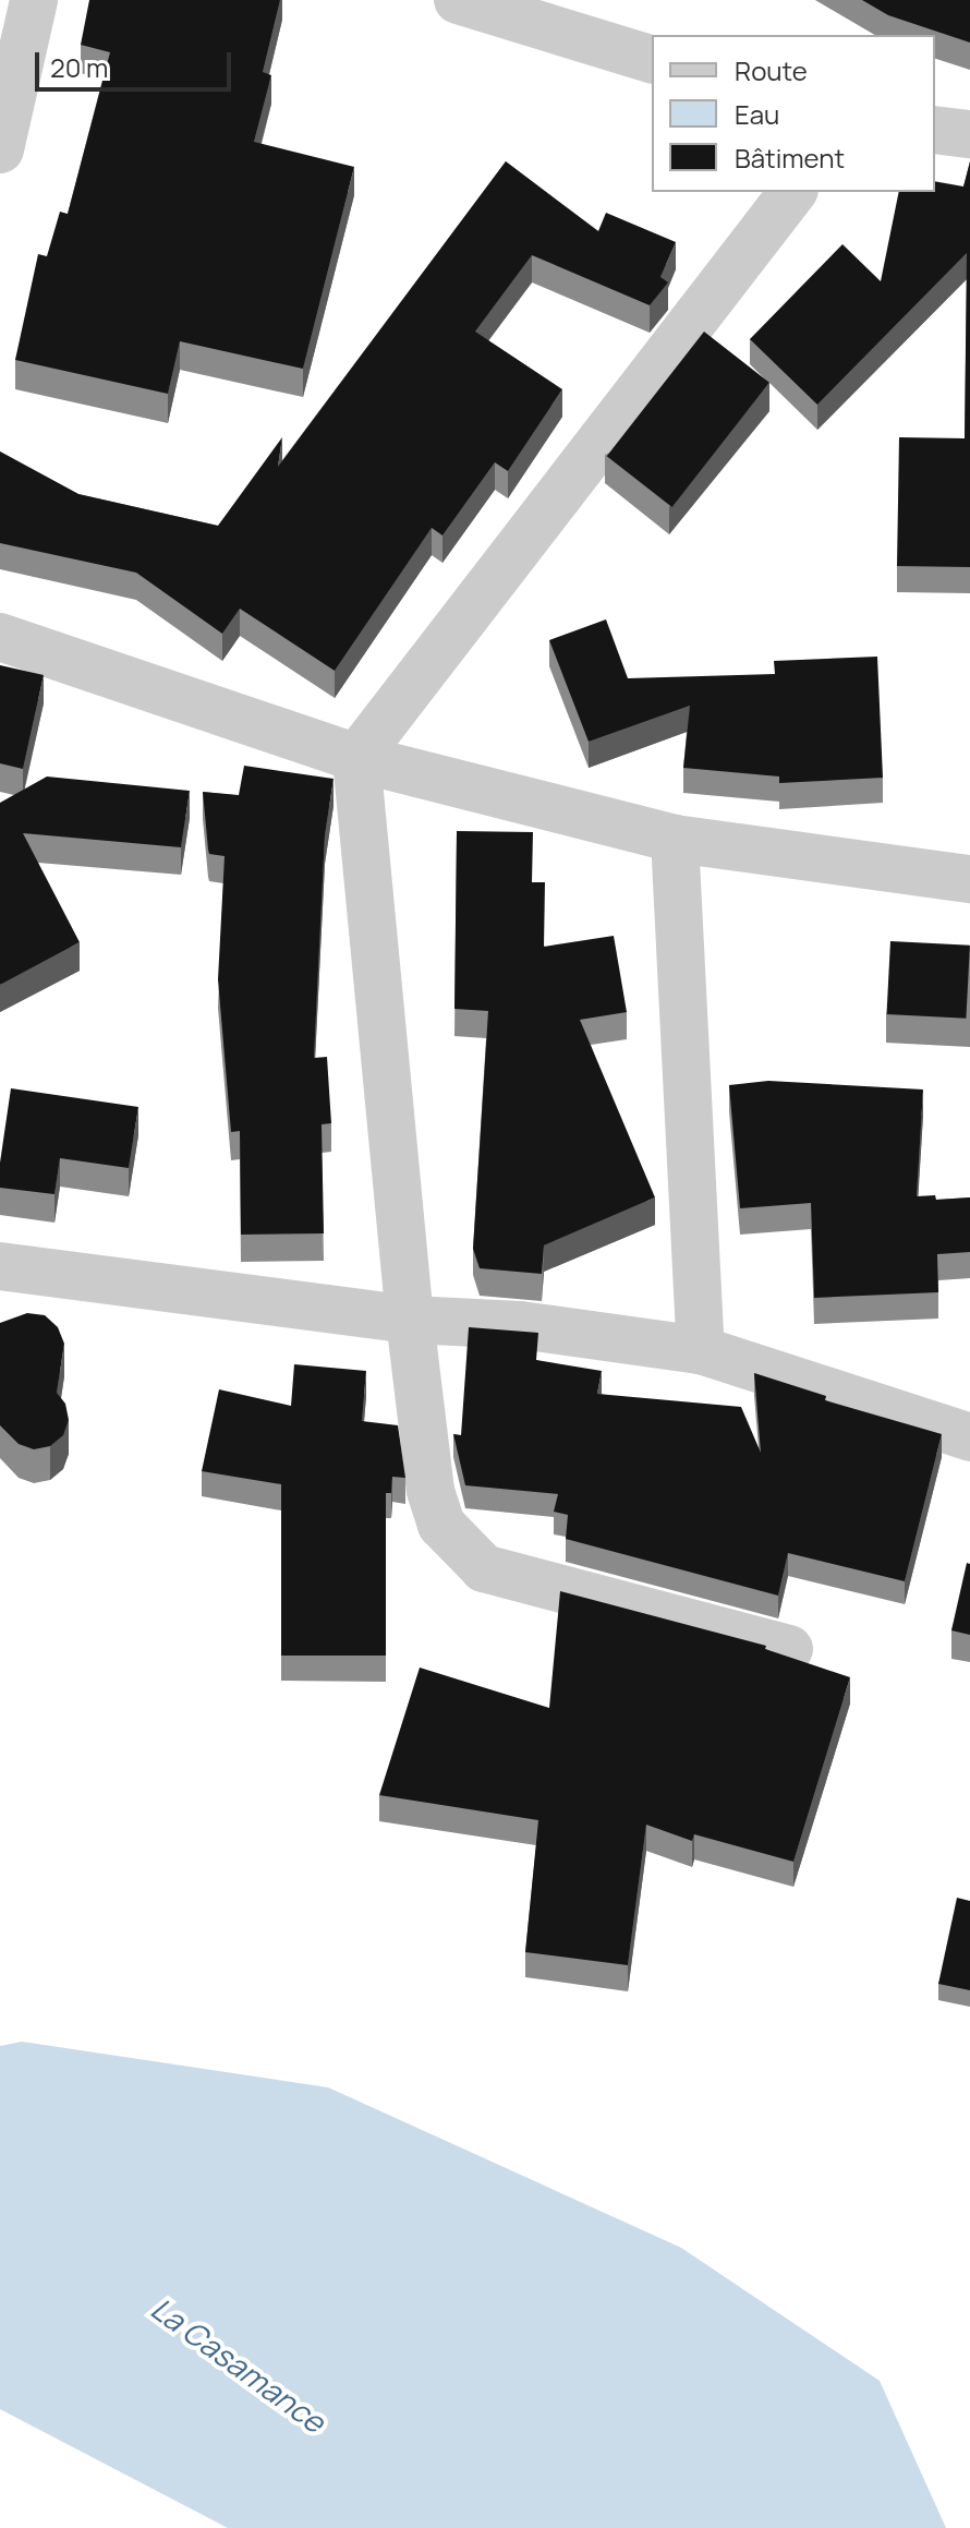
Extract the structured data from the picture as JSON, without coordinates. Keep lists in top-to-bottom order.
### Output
{
  "water": ["La Casamance"],
  "legend": ["Route", "Eau", "Bâtiment"],
  "scale_bar": "20 m"
}
